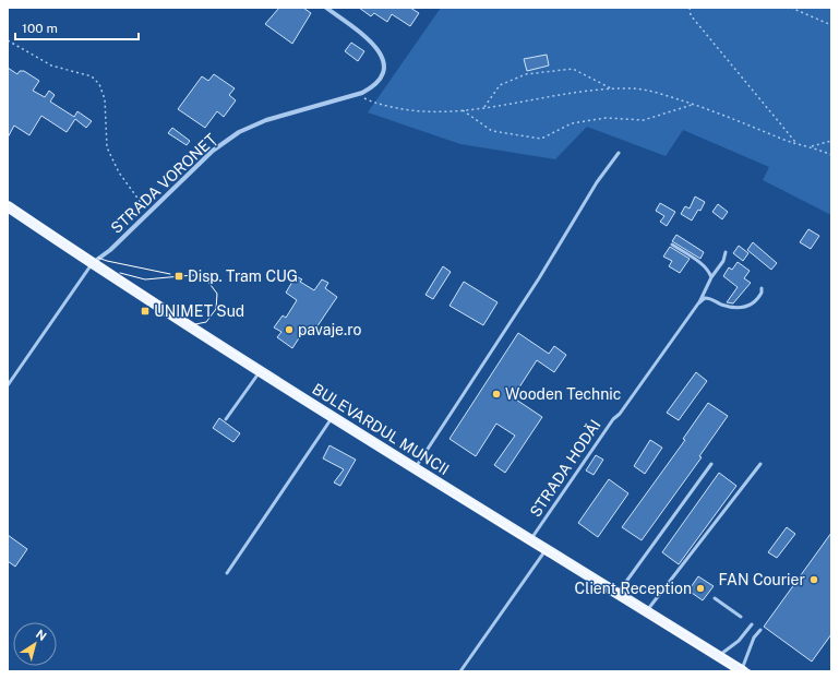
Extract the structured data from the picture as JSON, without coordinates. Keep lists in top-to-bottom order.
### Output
{
  "streets": {
    "main road": ["BULEVARDUL MUNCII"],
    "street": ["STRADA VORONEȚ"],
    "lane": ["STRADA HODĂI"]
  },
  "crossings": [
    ["STRADA VORONEȚ", "BULEVARDUL MUNCII"],
    ["BULEVARDUL MUNCII", "STRADA HODĂI"]
  ],
  "places": {
    "transit": ["Disp. Tram CUG", "UNIMET Sud"],
    "other": [
      "pavaje.ro",
      "Wooden Technic",
      "FAN Courier",
      "Client Reception"
    ]
  },
  "scale_bar": "100 m",
  "north": "top right"
}
